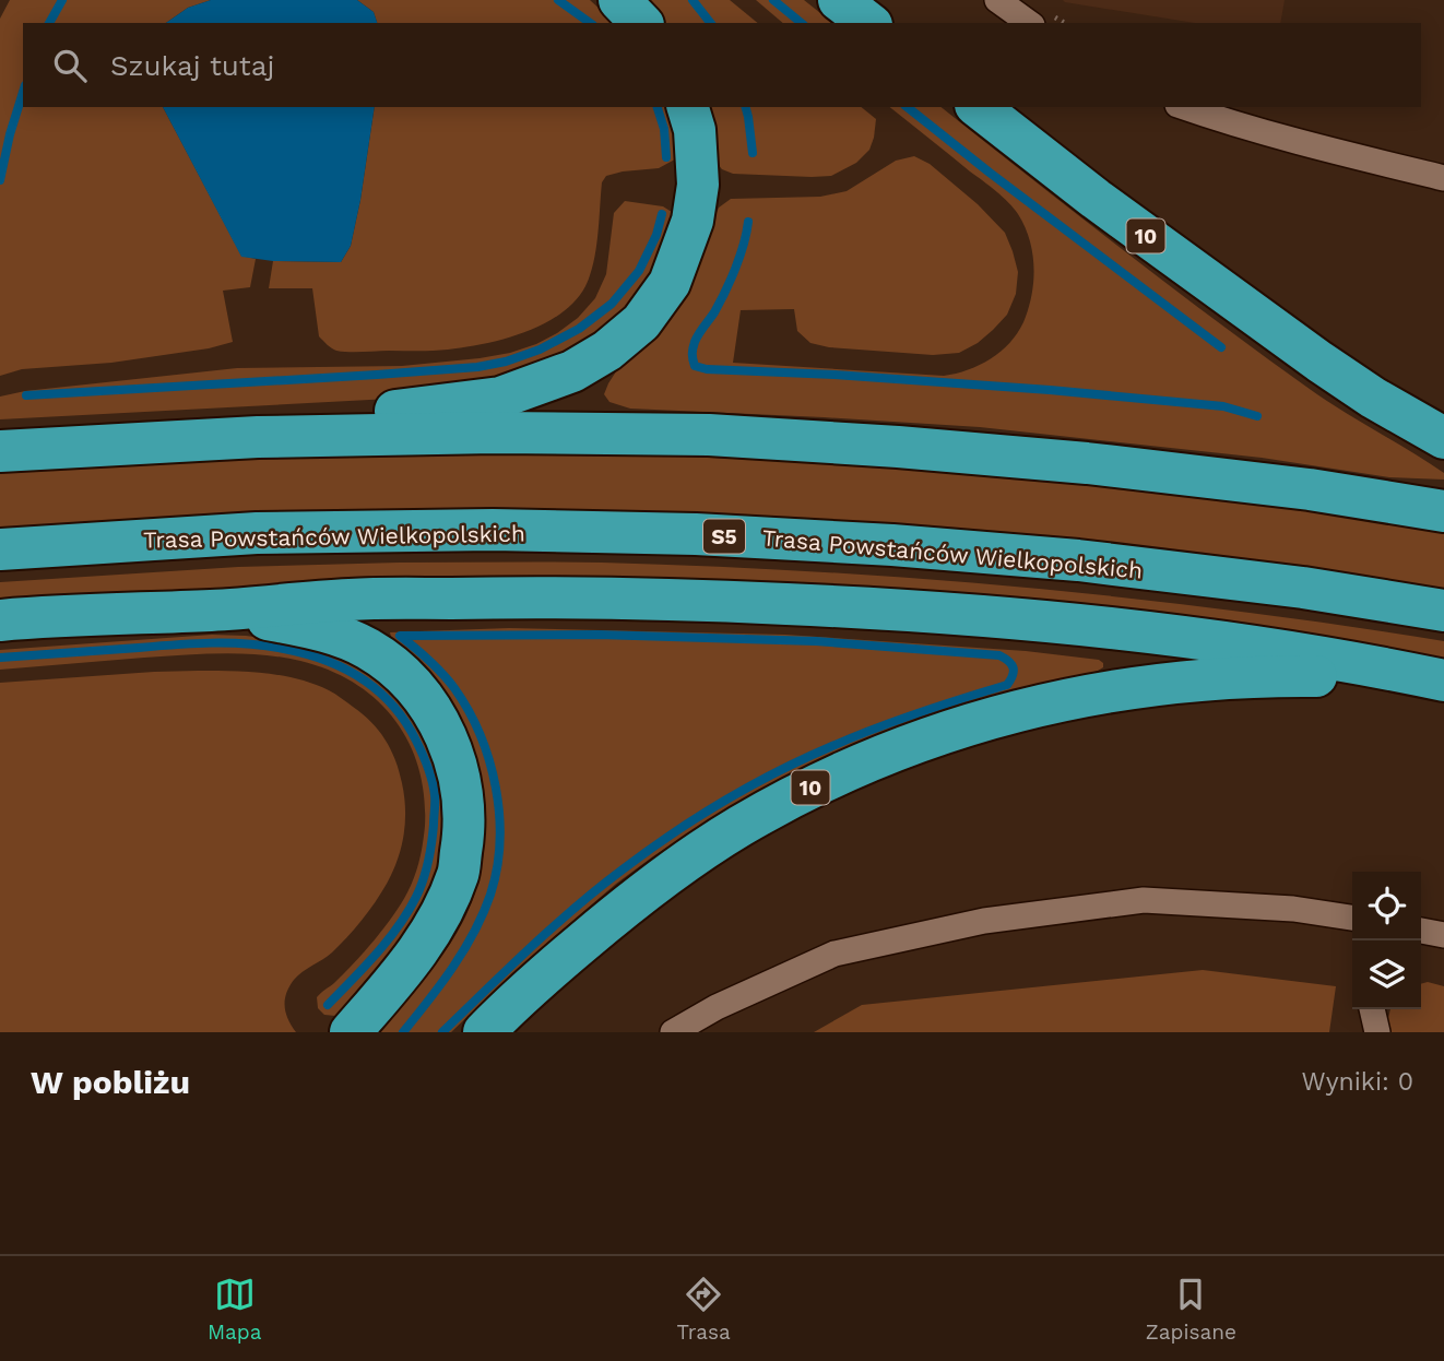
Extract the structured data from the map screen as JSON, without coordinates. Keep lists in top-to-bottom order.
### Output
{
  "streets": {
    "highway": ["10", "Trasa Powstańców Wielkopolskich", "S5"]
  },
  "page": {
    "search": "Szukaj tutaj",
    "heading": ["W pobliżu", "Wyniki: 0"],
    "nav": ["Mapa", "Trasa", "Zapisane"]
  }
}
